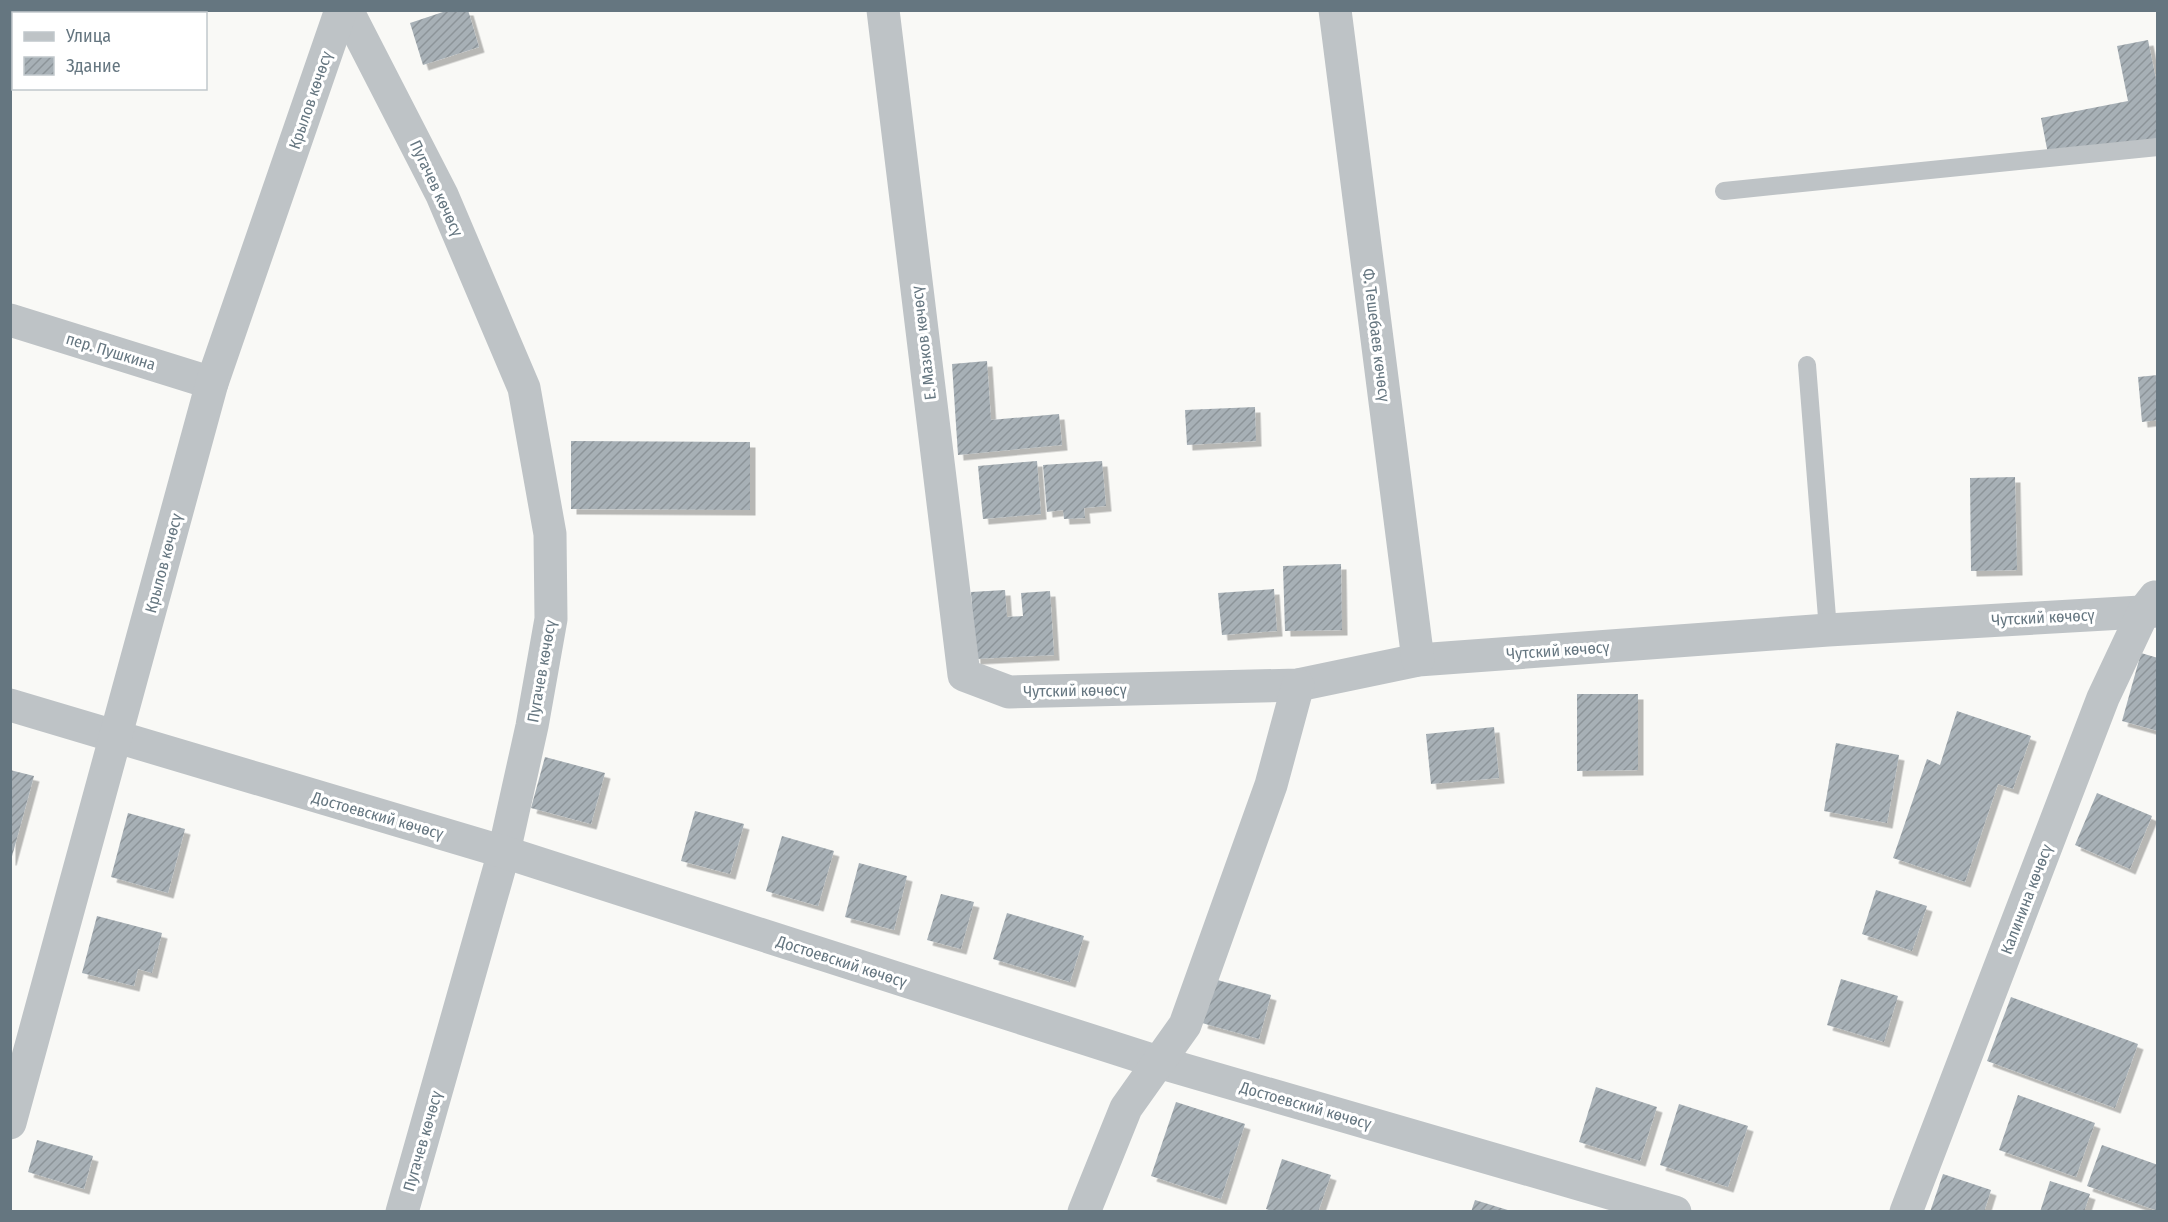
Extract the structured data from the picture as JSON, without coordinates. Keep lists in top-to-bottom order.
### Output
{
  "streets": {
    "street": [
      "Крылов көчөсү",
      "Пугачев көчөсү",
      "Ф. Тешебаев көчөсү",
      "Е. Мазков көчөсү",
      "пер. Пушкина",
      "Чутский көчөсү",
      "Достоевский көчөсү",
      "Калинина көчөсү"
    ]
  },
  "crossings": [
    ["Крылов көчөсү", "пер. Пушкина"],
    ["Крылов көчөсү", "Достоевский көчөсү"],
    ["Пугачев көчөсү", "Достоевский көчөсү"],
    ["Ф. Тешебаев көчөсү", "Чутский көчөсү"],
    ["Е. Мазков көчөсү", "Чутский көчөсү"],
    ["Чутский көчөсү", "Калинина көчөсү"]
  ],
  "legend": ["Улица", "Здание"]
}
